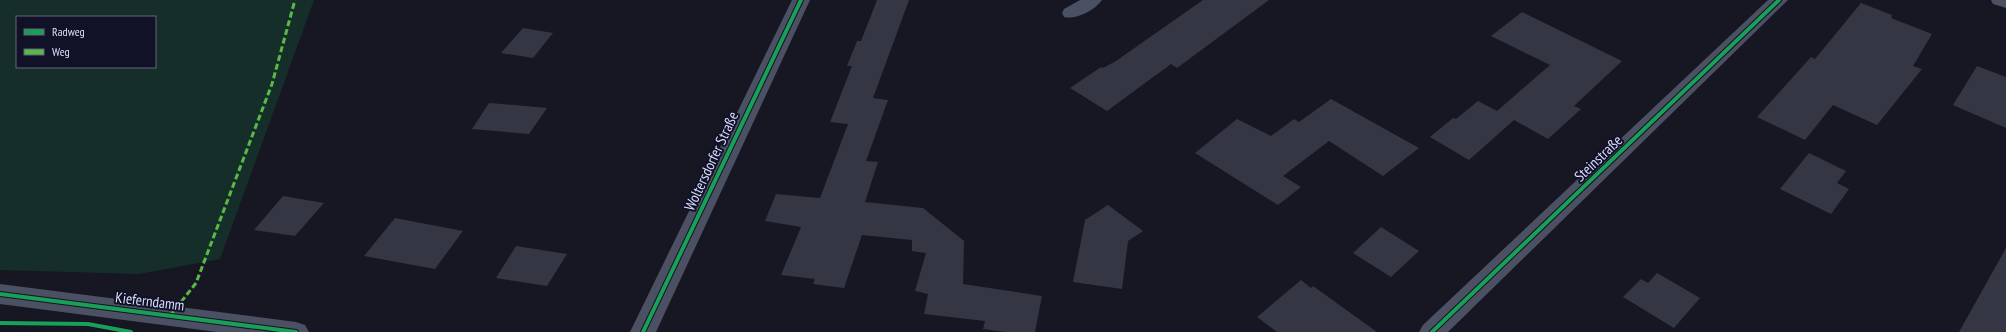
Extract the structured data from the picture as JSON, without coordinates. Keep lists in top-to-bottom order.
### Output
{
  "streets": {
    "street": ["Steinstraße", "Woltersdorfer Straße", "Kieferndamm"]
  },
  "legend": ["Radweg", "Weg"]
}
